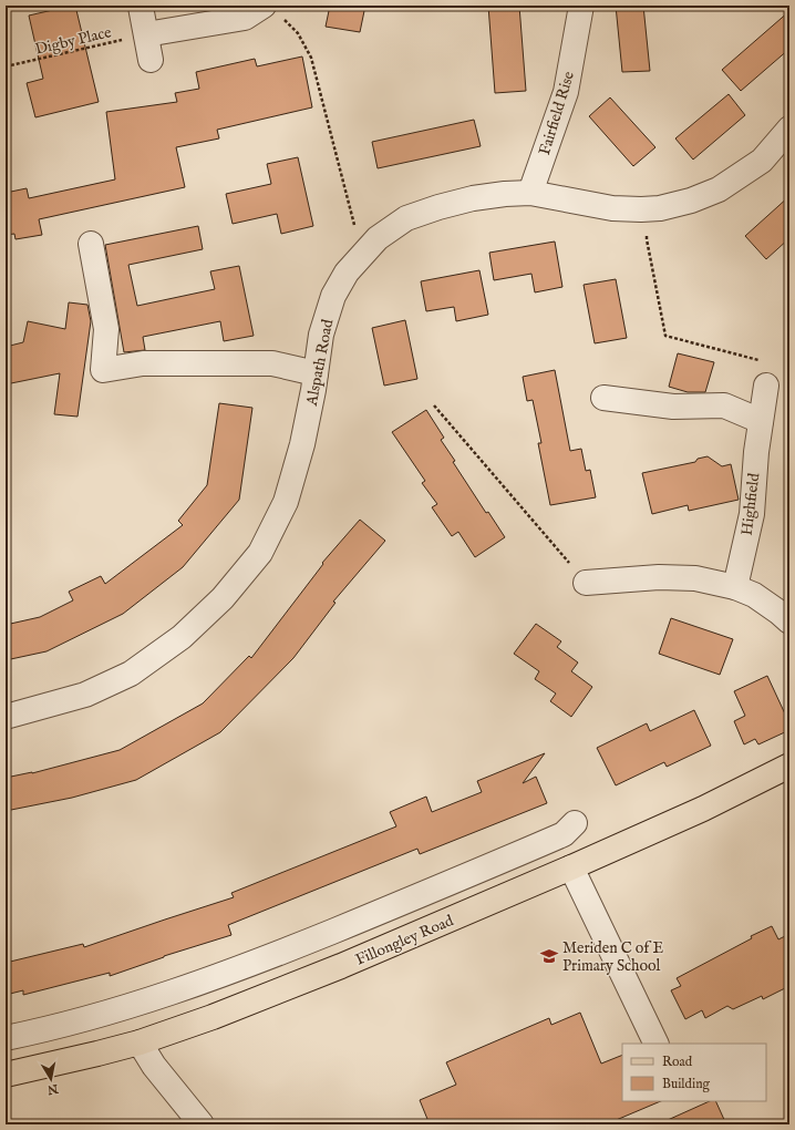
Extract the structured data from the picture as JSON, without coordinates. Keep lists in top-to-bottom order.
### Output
{
  "streets": {
    "main road": ["Fillongley Road"],
    "street": ["Fairfield Rise", "Alspath Road", "Highfield"],
    "path": ["Digby Place"]
  },
  "crossings": [
    ["Fairfield Rise", "Alspath Road"]
  ],
  "places": {
    "school or university": ["Meriden C of E Primary School"]
  },
  "legend": ["Road", "Building"],
  "north": "bottom"
}
